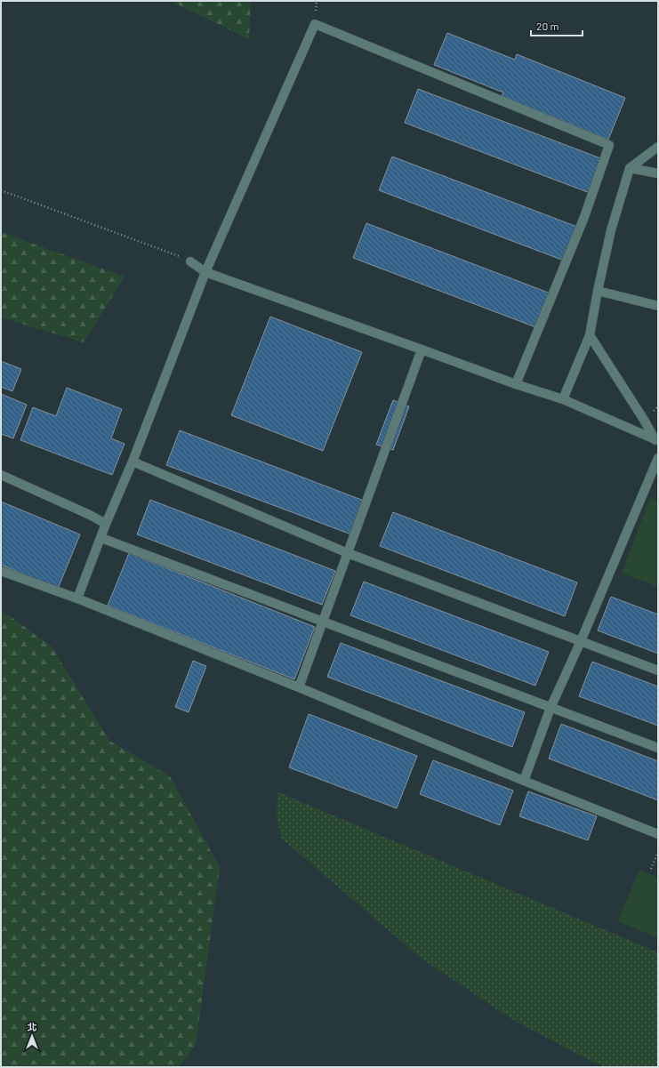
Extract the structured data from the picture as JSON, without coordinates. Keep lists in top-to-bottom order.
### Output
{
  "scale_bar": "20 m",
  "north": "top"
}
